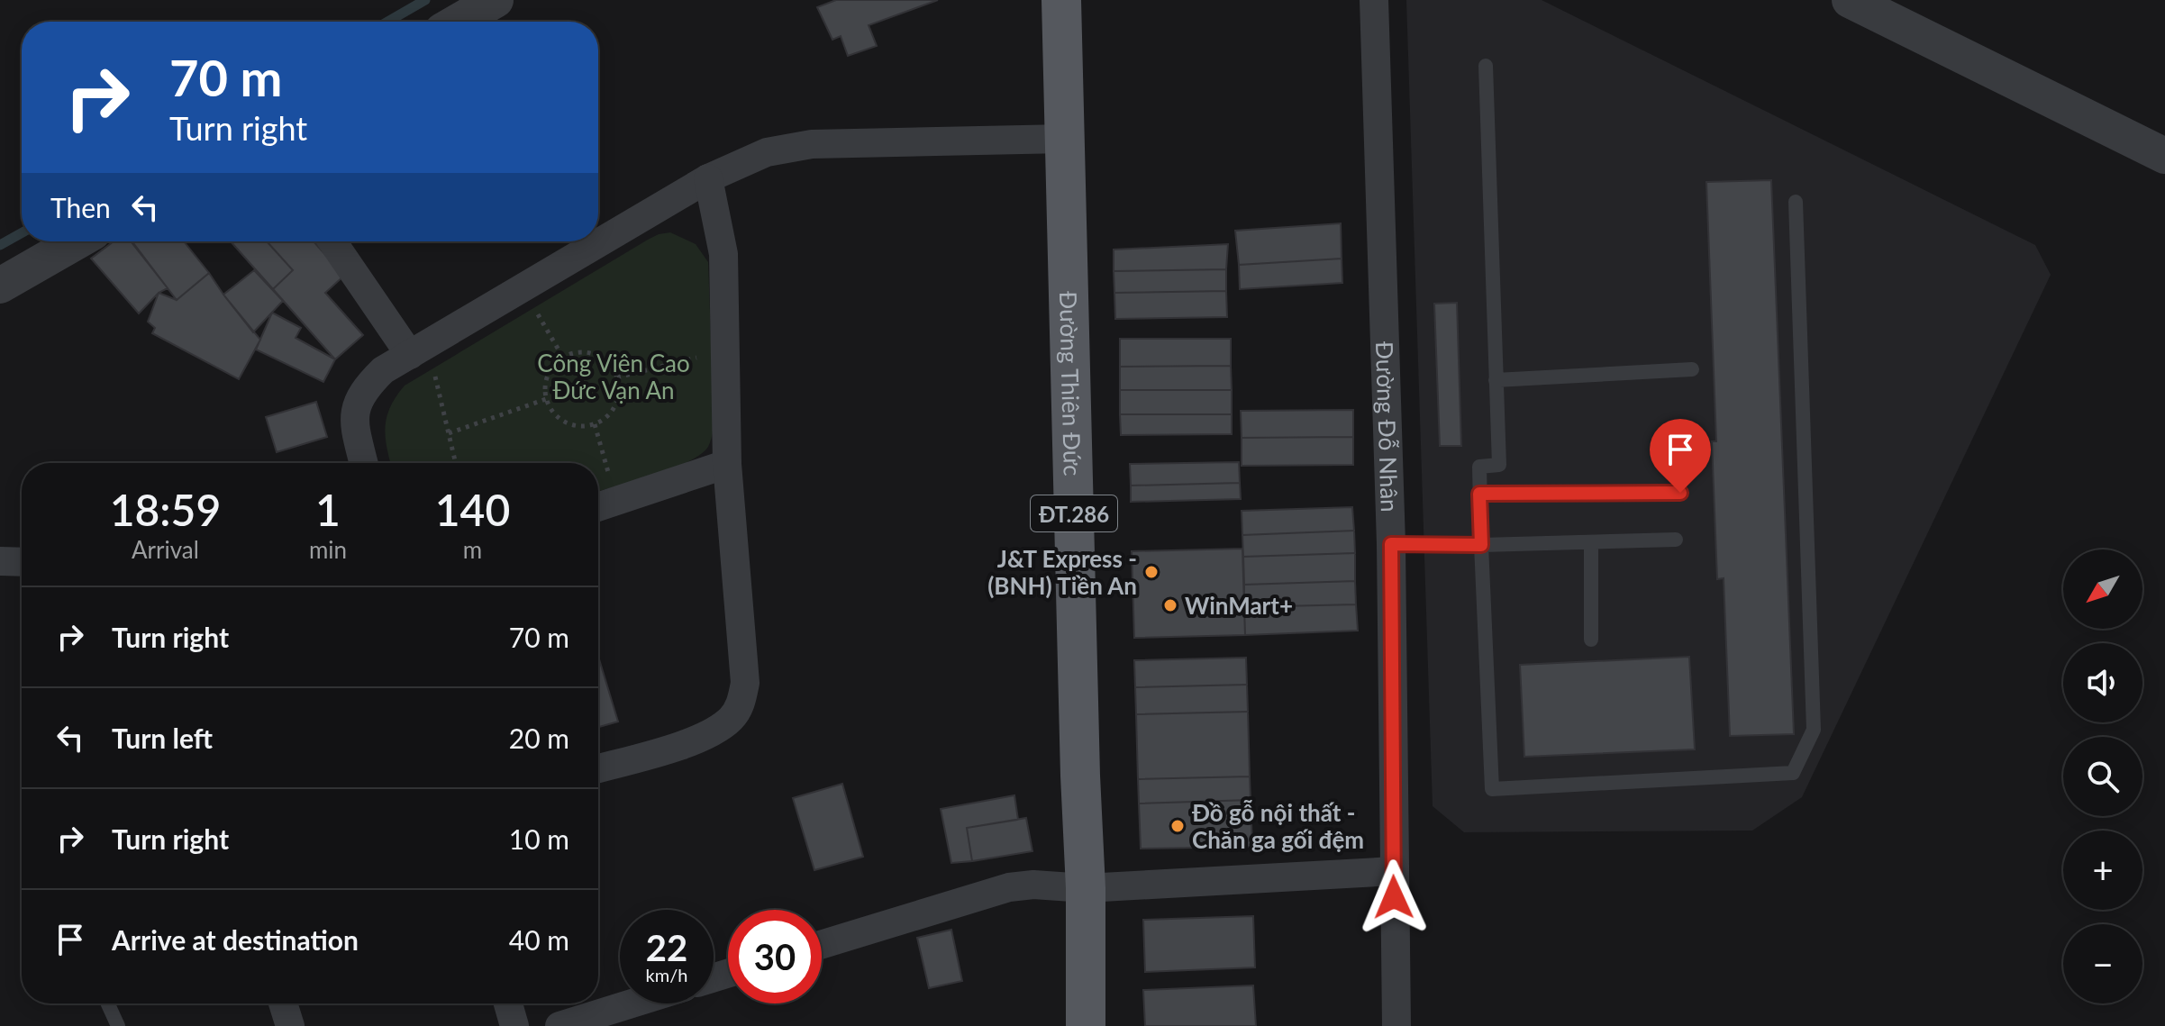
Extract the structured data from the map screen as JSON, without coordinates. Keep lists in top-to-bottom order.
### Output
{
  "streets": {
    "main road": ["Đường Thiên Đức", "ĐT.286"],
    "street": ["Đường Đỗ Nhân"]
  },
  "parks": ["Công Viên Cao Đức Vạn An"],
  "places": ["J&T Express - (BNH) Tiền An", "WinMart+", "Đồ gỗ nội thất - Chăn ga gối đệm"],
  "north": "bottom left",
  "page": {
    "turn": ["70 m", "Turn right"],
    "then": "Then",
    "eta": [
      "18:59",
      "Arrival",
      "1",
      "min",
      "140",
      "m"
    ],
    "map_buttons": ["+", "−"],
    "list": [
      {
        "name": "Turn right",
        "value": "70 m"
      },
      {
        "name": "Turn left",
        "value": "20 m"
      },
      {
        "name": "Turn right",
        "value": "10 m"
      },
      {
        "name": "Arrive at destination",
        "value": "40 m"
      }
    ],
    "speed": "22 km/h",
    "limit": "30"
  }
}
